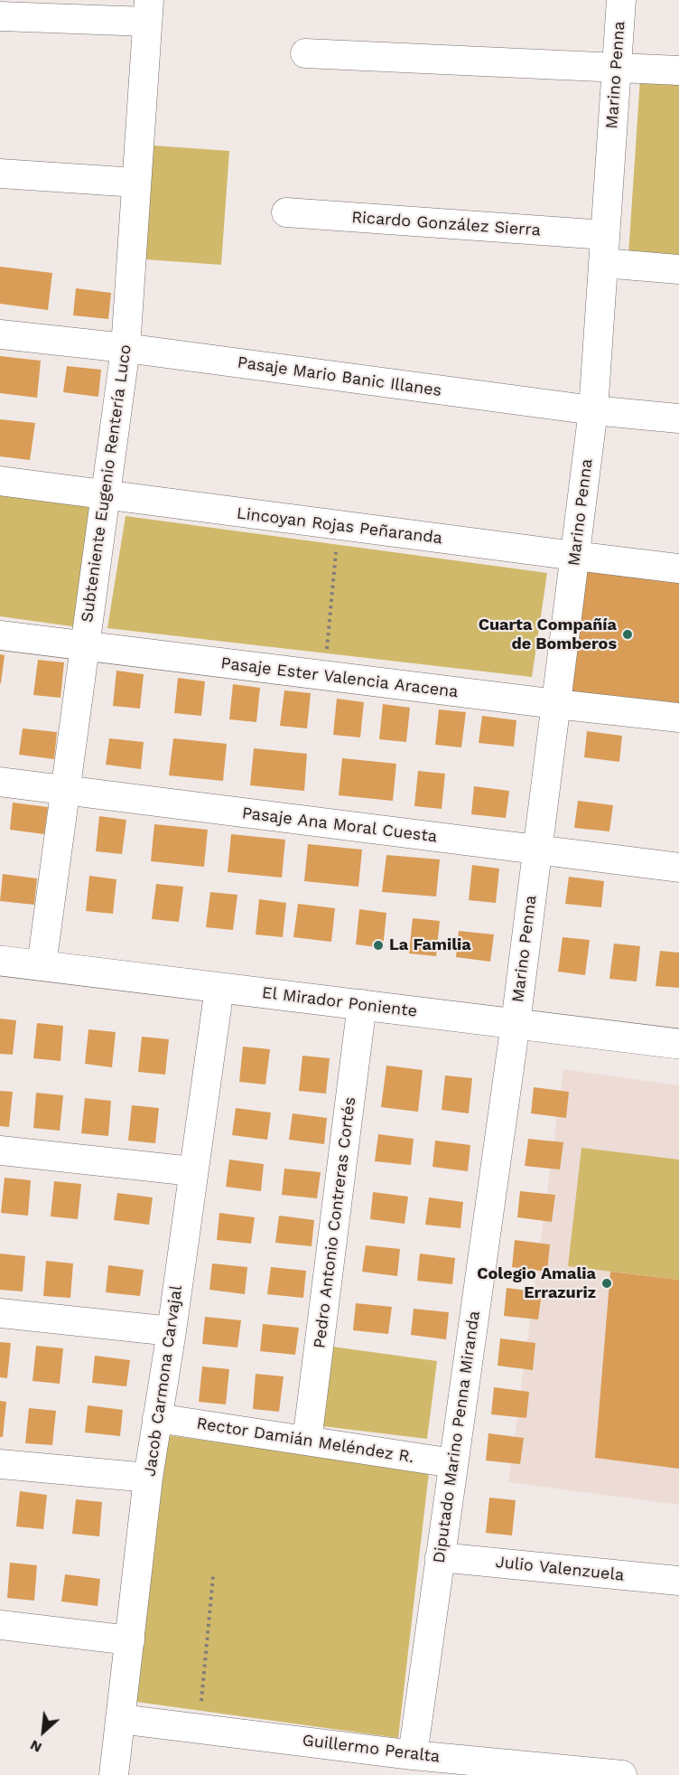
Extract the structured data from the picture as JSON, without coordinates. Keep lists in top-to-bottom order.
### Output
{
  "streets": {
    "street": [
      "Marino Penna",
      "Ricardo González Sierra",
      "Pasaje Mario Banic Illanes",
      "Subteniente Eugenio Rentería Luco",
      "Lincoyan Rojas Peñaranda",
      "Pasaje Ester Valencia Aracena",
      "Pasaje Ana Moral Cuesta",
      "El Mirador Poniente",
      "Pedro Antonio Contreras Cortés",
      "Jacob Carmona Carvajal",
      "Diputado Marino Penna Miranda",
      "Rector Damián Meléndez R.",
      "Julio Valenzuela",
      "Guillermo Peralta"
    ]
  },
  "crossings": [
    ["Marino Penna", "Ricardo González Sierra"],
    ["Marino Penna", "Pasaje Mario Banic Illanes"],
    ["Marino Penna", "Lincoyan Rojas Peñaranda"],
    ["Marino Penna", "Pasaje Ester Valencia Aracena"],
    ["Marino Penna", "Pasaje Ana Moral Cuesta"],
    ["Marino Penna", "El Mirador Poniente"],
    ["Marino Penna", "Diputado Marino Penna Miranda"],
    ["Pasaje Mario Banic Illanes", "Subteniente Eugenio Rentería Luco"],
    ["Subteniente Eugenio Rentería Luco", "Lincoyan Rojas Peñaranda"],
    ["Subteniente Eugenio Rentería Luco", "Pasaje Ester Valencia Aracena"],
    ["Subteniente Eugenio Rentería Luco", "Pasaje Ana Moral Cuesta"],
    ["Subteniente Eugenio Rentería Luco", "El Mirador Poniente"],
    ["El Mirador Poniente", "Pedro Antonio Contreras Cortés"],
    ["El Mirador Poniente", "Jacob Carmona Carvajal"],
    ["El Mirador Poniente", "Diputado Marino Penna Miranda"],
    ["Pedro Antonio Contreras Cortés", "Rector Damián Meléndez R."],
    ["Jacob Carmona Carvajal", "Rector Damián Meléndez R."],
    ["Jacob Carmona Carvajal", "Guillermo Peralta"],
    ["Diputado Marino Penna Miranda", "Rector Damián Meléndez R."],
    ["Diputado Marino Penna Miranda", "Julio Valenzuela"],
    ["Diputado Marino Penna Miranda", "Guillermo Peralta"]
  ],
  "places": ["Cuarta Compañía de Bomberos", "La Familia", "Colegio Amalia Errazuriz"],
  "north": "bottom left"
}
